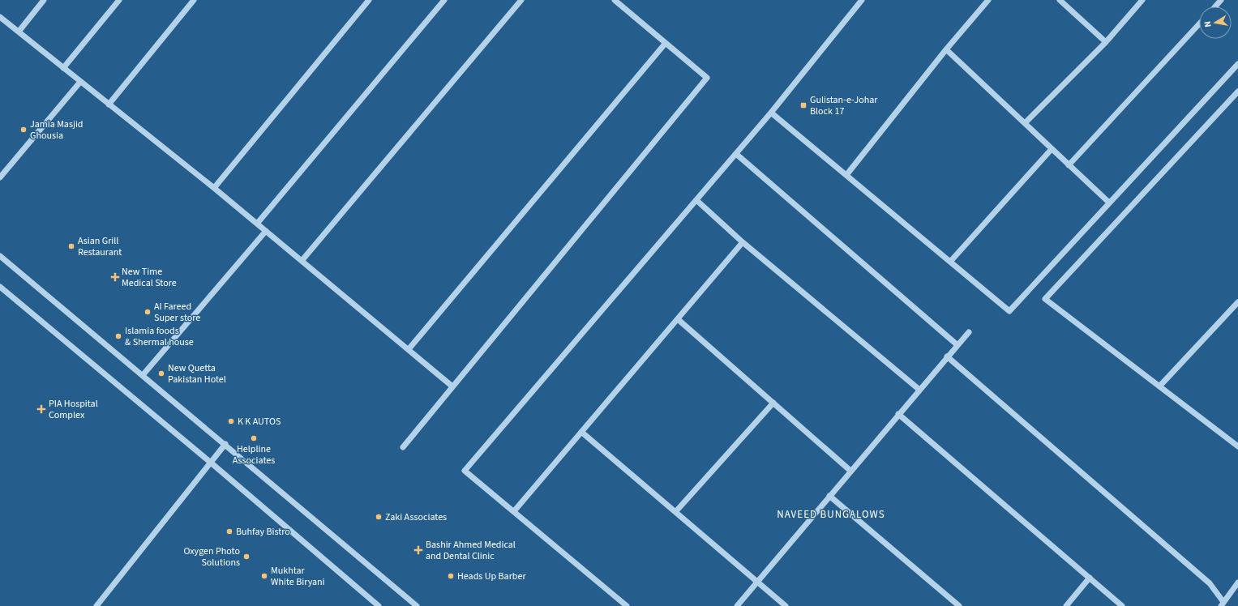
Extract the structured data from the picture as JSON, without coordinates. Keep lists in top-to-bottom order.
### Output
{
  "districts": ["NAVEED BUNGALOWS"],
  "places": {
    "transit": ["Gulistan-e-Johar Block 17"],
    "other": [
      "Jamia Masjid Ghousia",
      "Asian Grill Restaurant",
      "Al Fareed Super store",
      "Islamia foods & Shermal house",
      "New Quetta Pakistan Hotel",
      "K K AUTOS",
      "Helpline Associates",
      "Zaki Associates",
      "Buhfay Bistro",
      "Oxygen Photo Solutions",
      "Mukhtar White Biryani",
      "Heads Up Barber"
    ],
    "health": ["New Time Medical Store", "PIA Hospital Complex", "Bashir Ahmed Medical and Dental Clinic"]
  },
  "north": "left"
}
